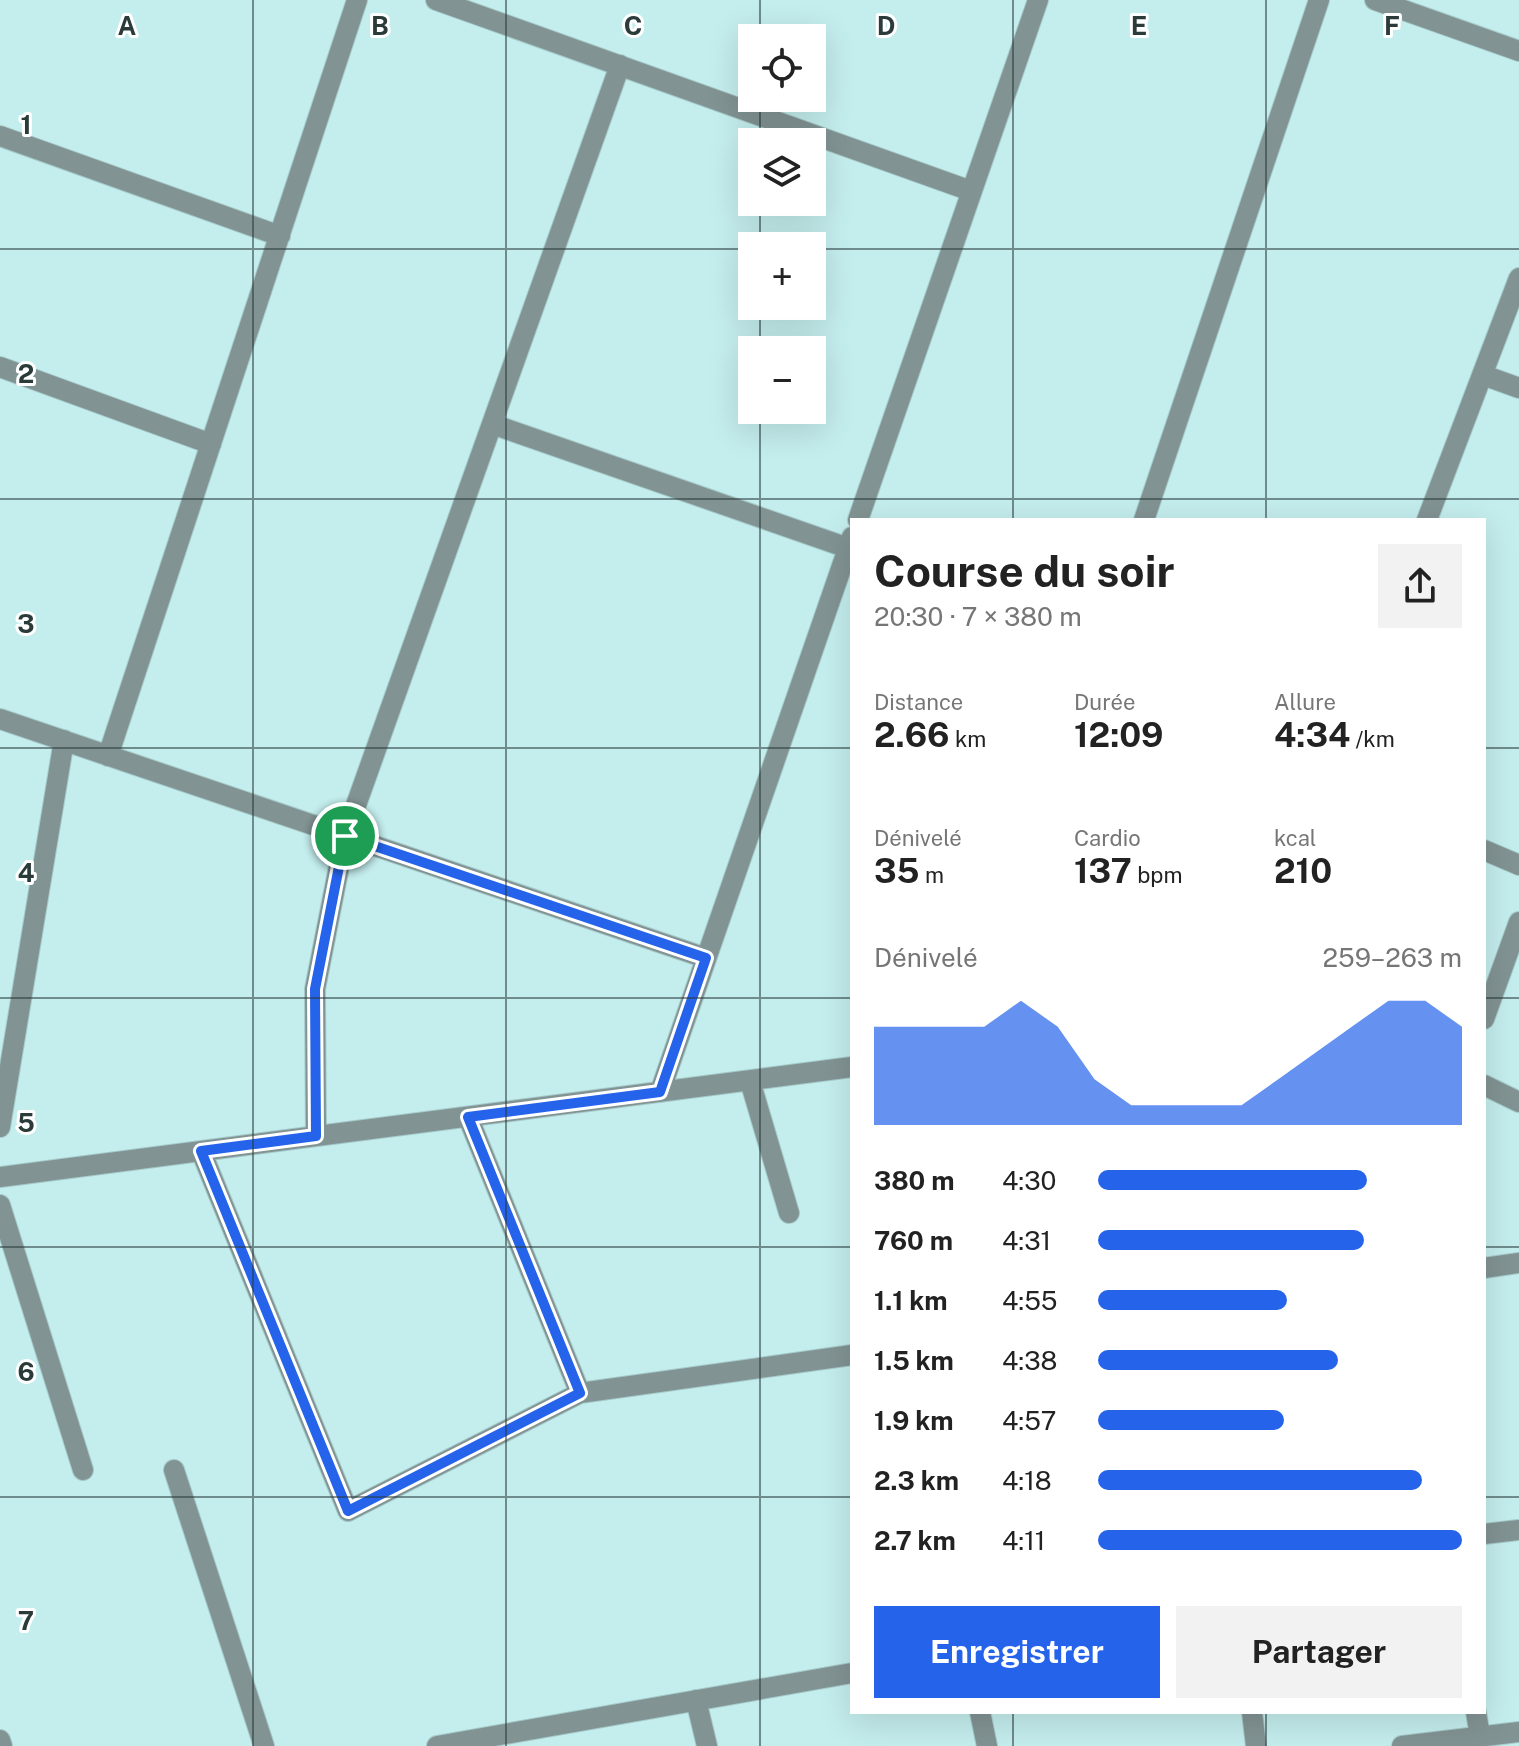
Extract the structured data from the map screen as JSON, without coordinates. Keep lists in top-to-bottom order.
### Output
{
  "page": {
    "map_buttons": ["+", "−"],
    "heading": ["Course du soir", "20:30 · 7 × 380 m"],
    "stats": [
      ["Distance", "2.66 km"],
      ["Durée", "12:09"],
      ["Allure", "4:34 /km"],
      ["Dénivelé", "35 m"],
      ["Cardio", "137 bpm"],
      ["kcal", "210"]
    ],
    "chart": ["Dénivelé", "259–263 m"],
    "list": [
      {
        "name": "380 m",
        "note": "4:30"
      },
      {
        "name": "760 m",
        "note": "4:31"
      },
      {
        "name": "1.1 km",
        "note": "4:55"
      },
      {
        "name": "1.5 km",
        "note": "4:38"
      },
      {
        "name": "1.9 km",
        "note": "4:57"
      },
      {
        "name": "2.3 km",
        "note": "4:18"
      },
      {
        "name": "2.7 km",
        "note": "4:11"
      }
    ],
    "buttons": ["Enregistrer", "Partager"]
  },
  "grid": {
    "columns": [
      "A",
      "B",
      "C",
      "D",
      "E",
      "F"
    ],
    "rows": [
      "1",
      "2",
      "3",
      "4",
      "5",
      "6",
      "7"
    ]
  }
}
